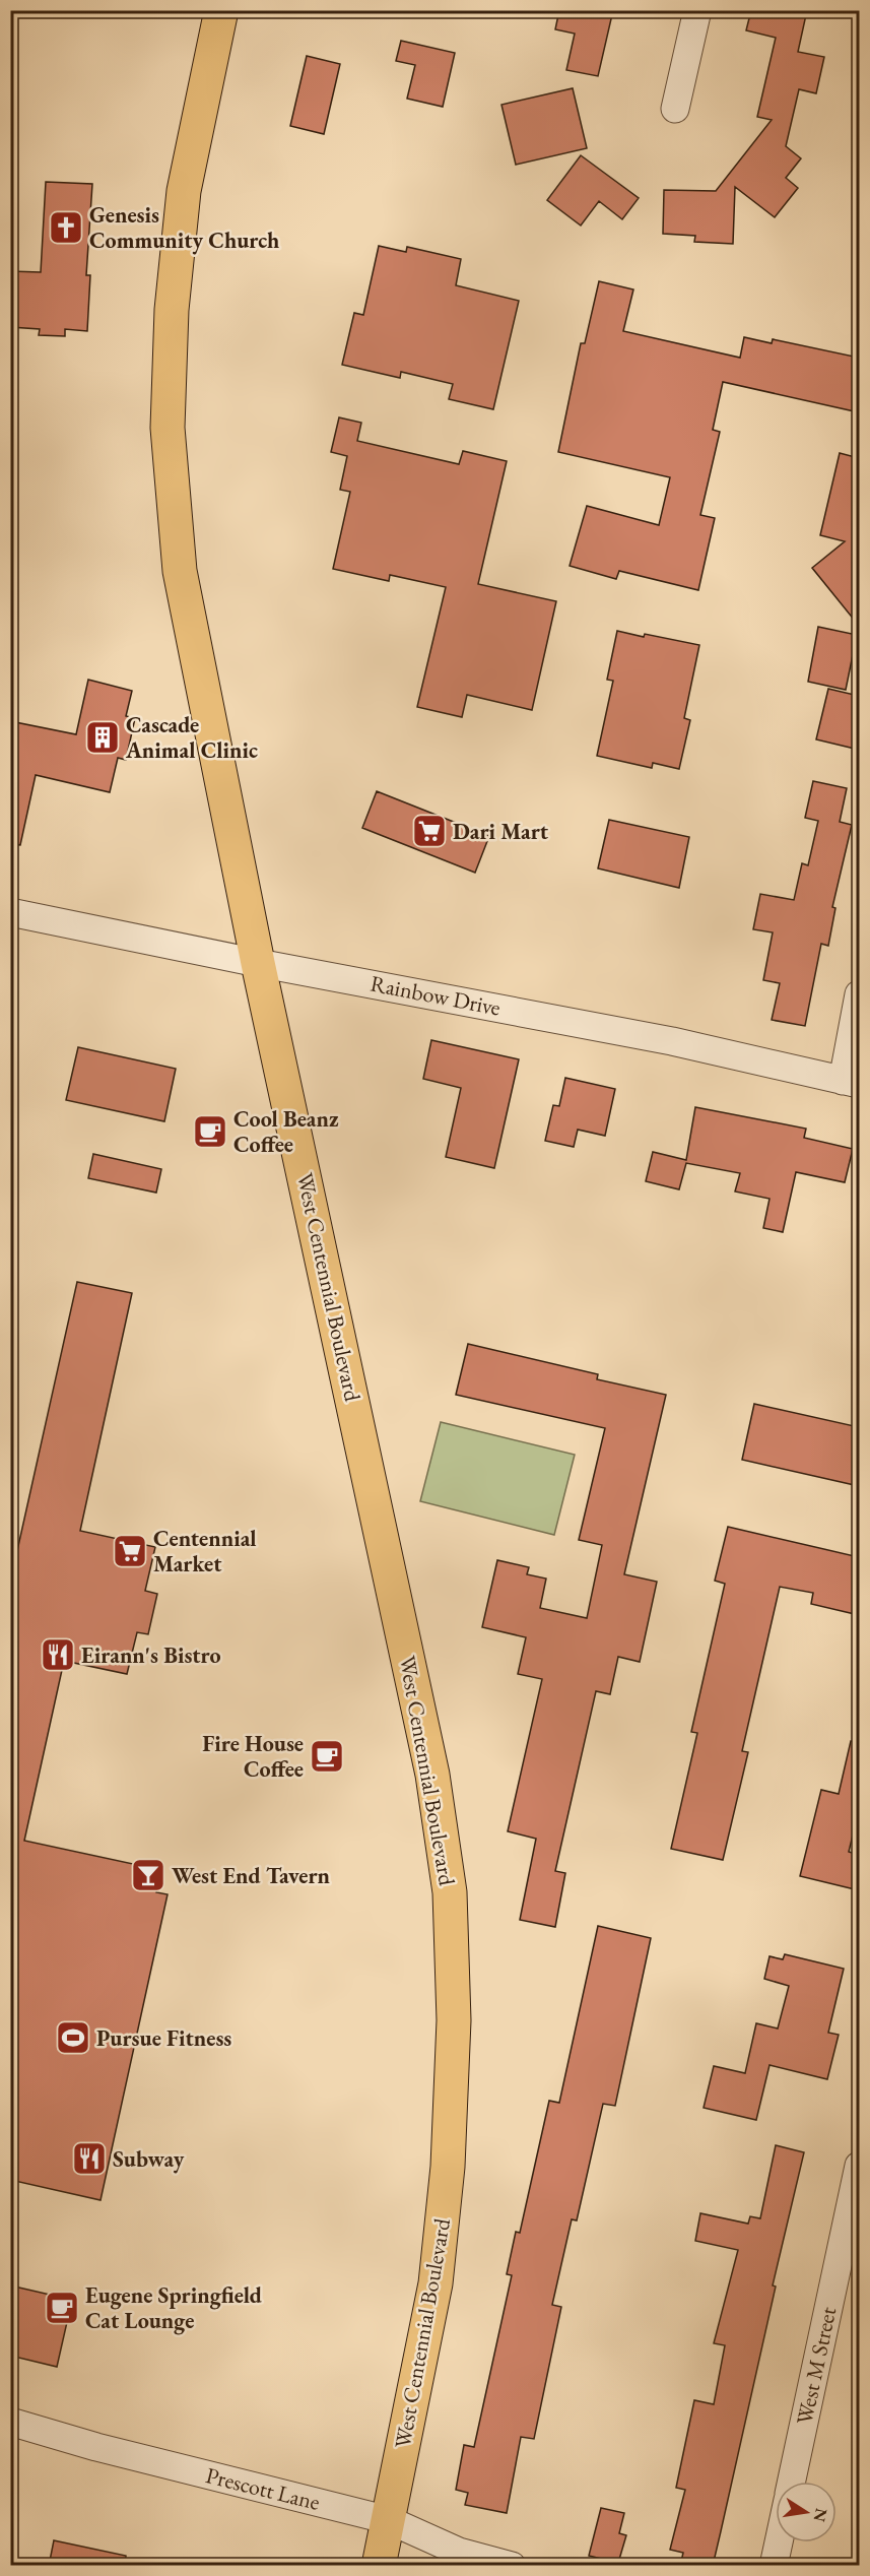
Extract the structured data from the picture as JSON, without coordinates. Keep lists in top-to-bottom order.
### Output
{
  "streets": {
    "main road": ["West Centennial Boulevard"],
    "street": ["Rainbow Drive", "West M Street", "Prescott Lane"]
  },
  "crossings": [
    ["Rainbow Drive", "West Centennial Boulevard"],
    ["West Centennial Boulevard", "Prescott Lane"]
  ],
  "places": {
    "church": ["Genesis Community Church"],
    "building": ["Cascade Animal Clinic"],
    "supermarket": ["Dari Mart", "Centennial Market"],
    "cafe": ["Cool Beanz Coffee", "Fire House Coffee", "Eugene Springfield Cat Lounge"],
    "restaurant": ["Eirann's Bistro", "Subway"],
    "bar": ["West End Tavern"],
    "sports": ["Pursue Fitness"]
  },
  "north": "right"
}
